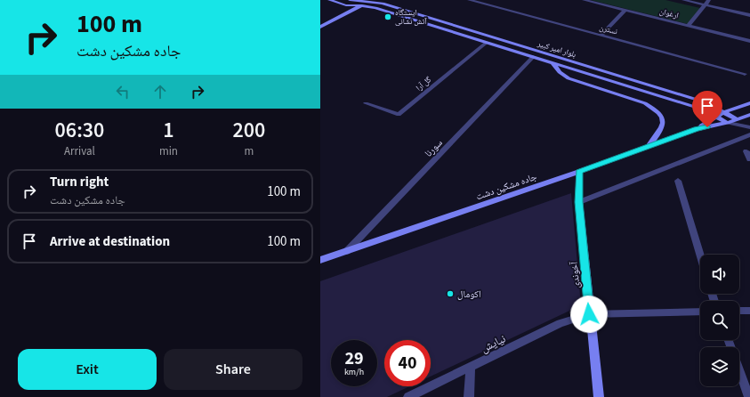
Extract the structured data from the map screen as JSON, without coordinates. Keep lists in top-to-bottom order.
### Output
{
  "streets": {
    "main road": ["بلوار امیر کبیر", "جاده مشکین دشت", "آخوندی"],
    "street": [
      "ارغوان",
      "نسترن",
      "گل آرا",
      "سورنا",
      "نیایش"
    ]
  },
  "crossings": [
    ["بلوار امیر کبیر", "گل آرا"],
    ["بلوار امیر کبیر", "سورنا"],
    ["بلوار امیر کبیر", "جاده مشکین دشت"],
    ["سورنا", "جاده مشکین دشت"],
    ["جاده مشکین دشت", "آخوندی"],
    ["آخوندی", "نیایش"]
  ],
  "places": ["ایستگاه آتش نشانی", "اکومال"],
  "page": {
    "turn": ["100 m", "جاده مشکین دشت"],
    "eta": [
      "06:30",
      "Arrival",
      "1",
      "min",
      "200",
      "m"
    ],
    "list": [
      {
        "name": "Turn right",
        "note": "جاده مشکین دشت",
        "value": "100 m"
      },
      {
        "name": "Arrive at destination",
        "value": "100 m"
      }
    ],
    "speed": "29 km/h",
    "limit": "40",
    "buttons": ["Exit", "Share"]
  }
}
